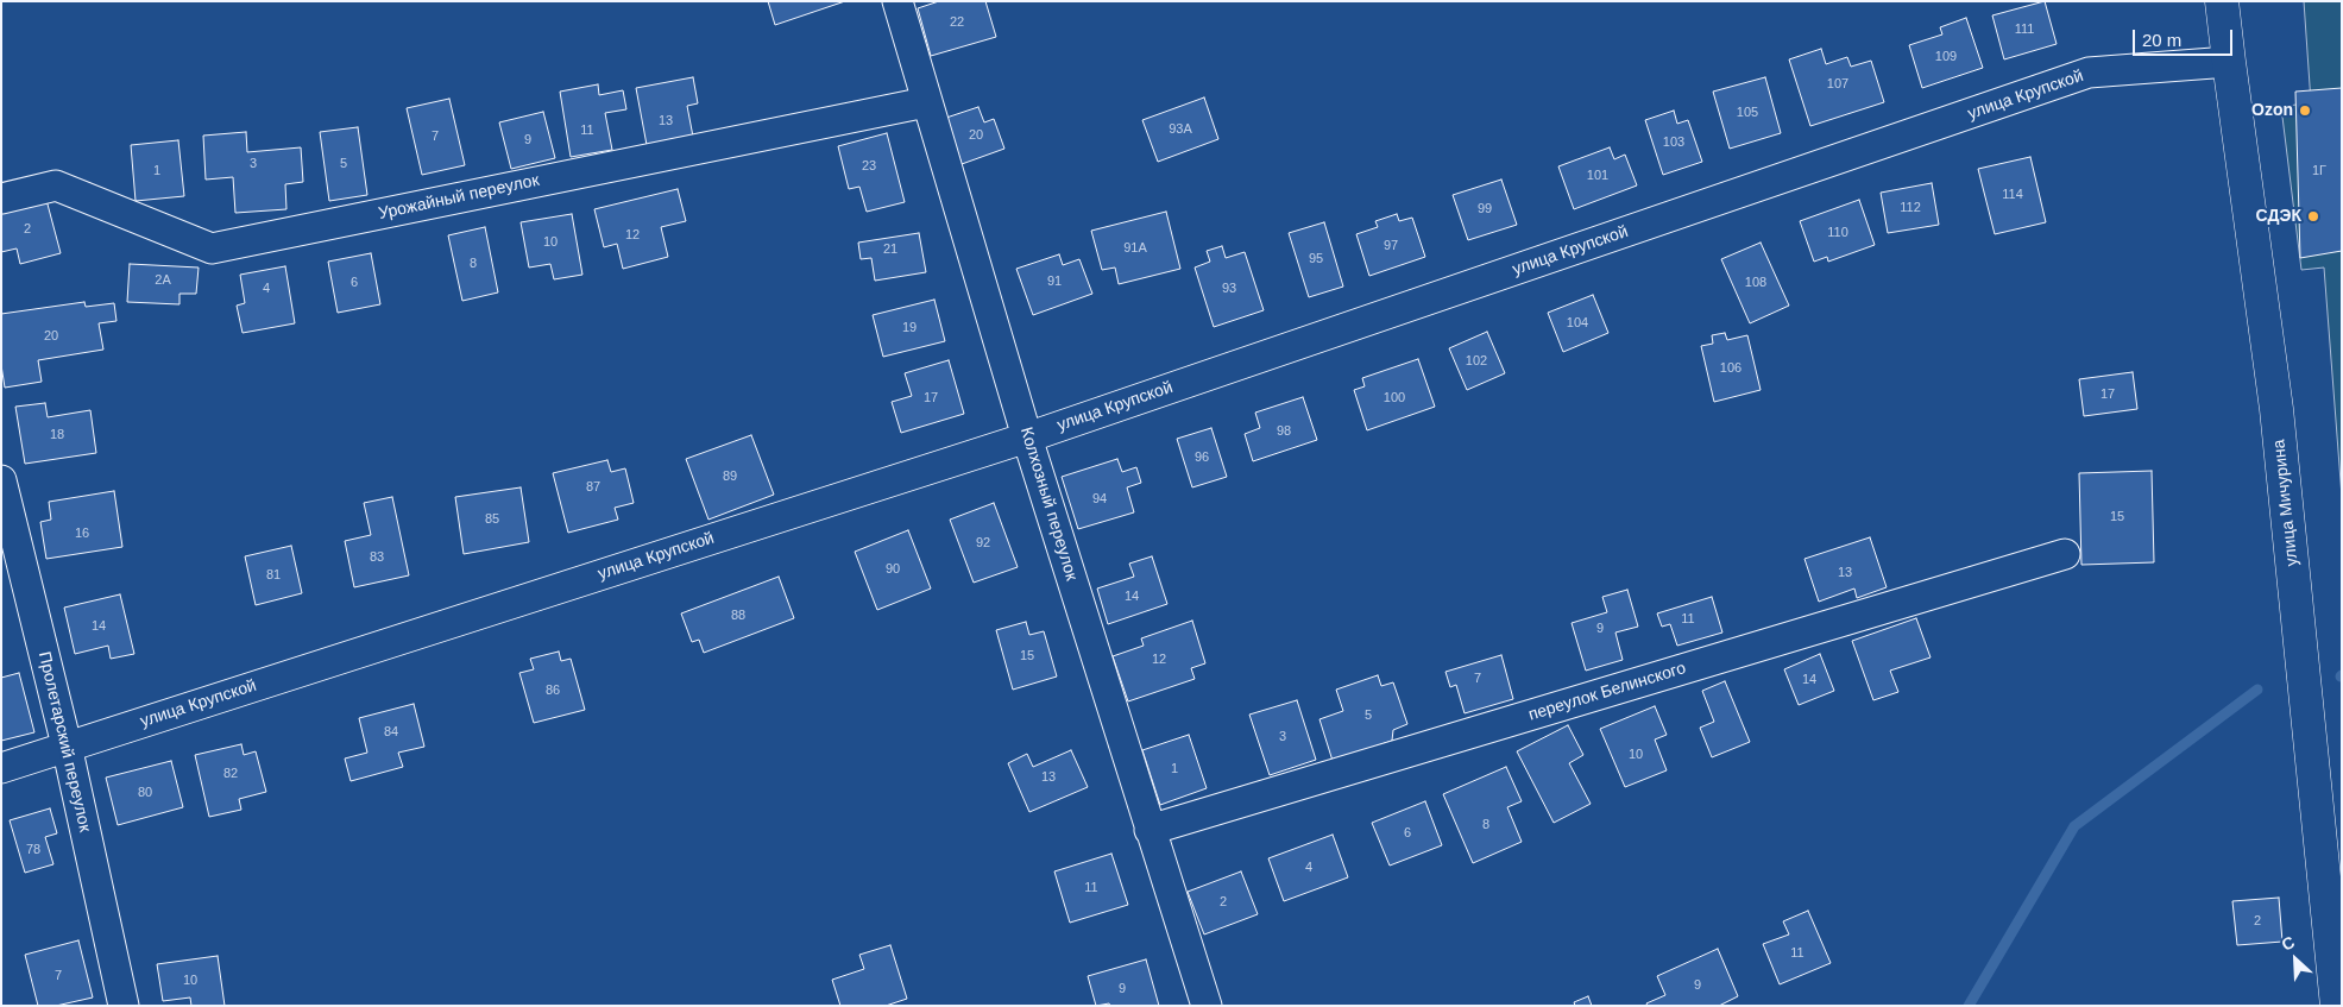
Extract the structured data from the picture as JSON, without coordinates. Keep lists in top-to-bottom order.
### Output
{
  "streets": {
    "street": [
      "улица Крупской",
      "Урожайный переулок",
      "улица Мичурина",
      "Колхозный переулок",
      "переулок Белинского",
      "Пролетарский переулок"
    ]
  },
  "crossings": [
    ["улица Крупской", "улица Мичурина"],
    ["улица Крупской", "Колхозный переулок"],
    ["улица Крупской", "Пролетарский переулок"],
    ["Урожайный переулок", "Колхозный переулок"],
    ["Колхозный переулок", "переулок Белинского"]
  ],
  "places": ["Ozon", "СДЭК"],
  "house_numbers": [
    "22",
    "111",
    "109",
    "107",
    "105",
    "13",
    "93А",
    "11",
    "20",
    "7",
    "9",
    "103",
    "3",
    "5",
    "23",
    "1",
    "1Г",
    "101",
    "114",
    "112",
    "99",
    "2",
    "110",
    "12",
    "10",
    "97",
    "91А",
    "21",
    "95",
    "8",
    "2А",
    "91",
    "6",
    "108",
    "4",
    "93",
    "104",
    "19",
    "20",
    "102",
    "106",
    "17",
    "17",
    "100",
    "98",
    "18",
    "96",
    "89",
    "87",
    "94",
    "15",
    "85",
    "16",
    "92",
    "83",
    "90",
    "13",
    "81",
    "14",
    "88",
    "11",
    "14",
    "9",
    "15",
    "12",
    "7",
    "14",
    "86",
    "5",
    "84",
    "3",
    "10",
    "1",
    "82",
    "13",
    "80",
    "8",
    "6",
    "78",
    "4",
    "11",
    "2",
    "2",
    "11",
    "7",
    "10",
    "9",
    "9"
  ],
  "scale_bar": "20 m",
  "north": "top left"
}
